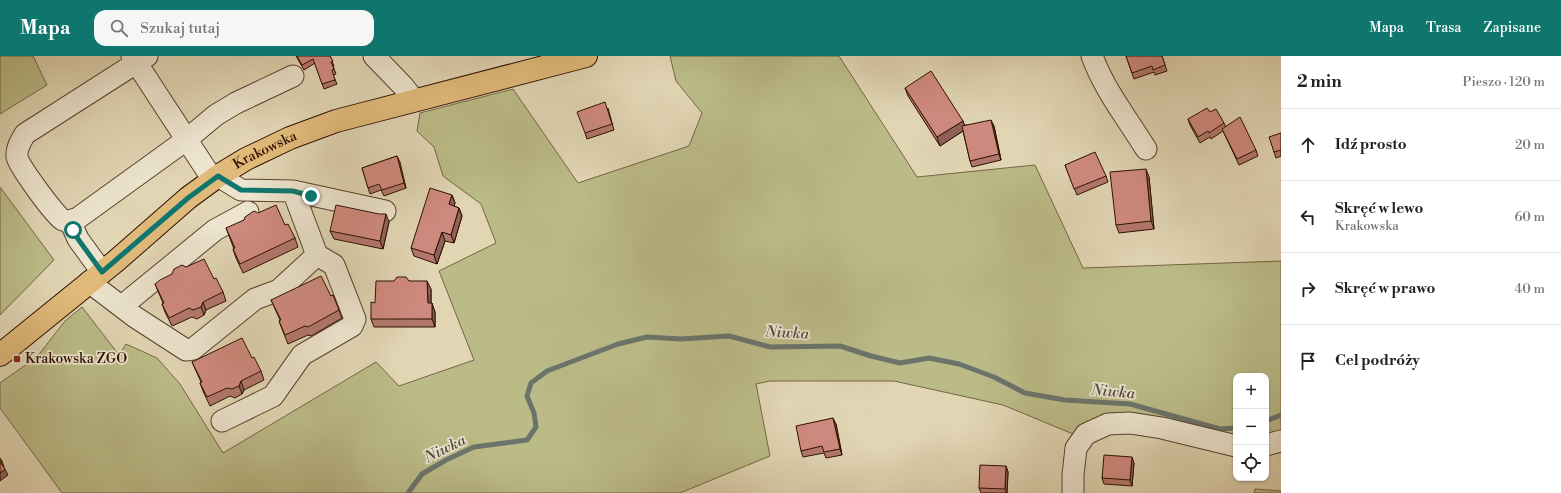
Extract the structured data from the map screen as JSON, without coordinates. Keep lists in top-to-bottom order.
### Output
{
  "streets": {
    "main road": ["Krakowska"]
  },
  "water": ["Niwka"],
  "places": {
    "transit": ["Krakowska ZGO"]
  },
  "page": {
    "header": "Mapa",
    "search": "Szukaj tutaj",
    "nav": ["Mapa", "Trasa", "Zapisane"],
    "heading": ["2 min", "Pieszo · 120 m"],
    "list": [
      ["Idź prosto", "20 m"],
      ["Skręć w lewo", "Krakowska", "60 m"],
      ["Skręć w prawo", "40 m"],
      "Cel podróży"
    ],
    "map_buttons": ["+", "−"]
  }
}
